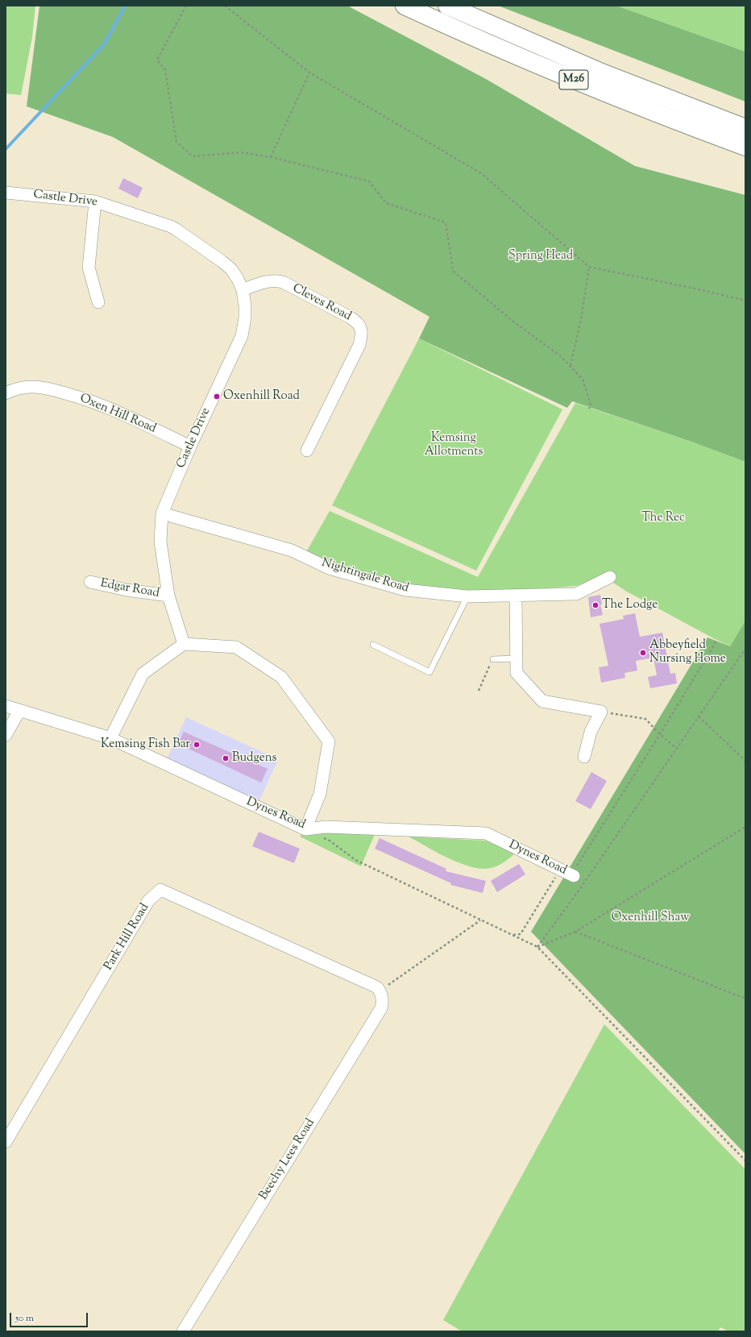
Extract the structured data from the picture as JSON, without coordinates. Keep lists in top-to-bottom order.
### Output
{
  "streets": {
    "highway": ["M26"],
    "street": [
      "Castle Drive",
      "Cleves Road",
      "Oxen Hill Road",
      "Nightingale Road",
      "Edgar Road",
      "Dynes Road",
      "Park Hill Road",
      "Beechy Lees Road"
    ]
  },
  "crossings": [
    ["Castle Drive", "Cleves Road"],
    ["Castle Drive", "Oxen Hill Road"],
    ["Castle Drive", "Nightingale Road"],
    ["Castle Drive", "Edgar Road"],
    ["Park Hill Road", "Beechy Lees Road"]
  ],
  "parks": [
    "Spring Head",
    "Kemsing Allotments",
    "The Rec",
    "Oxenhill Shaw"
  ],
  "places": [
    "Oxenhill Road",
    "The Lodge",
    "Abbeyfield Nursing Home",
    "Kemsing Fish Bar",
    "Budgens"
  ],
  "scale_bar": "50 m"
}
